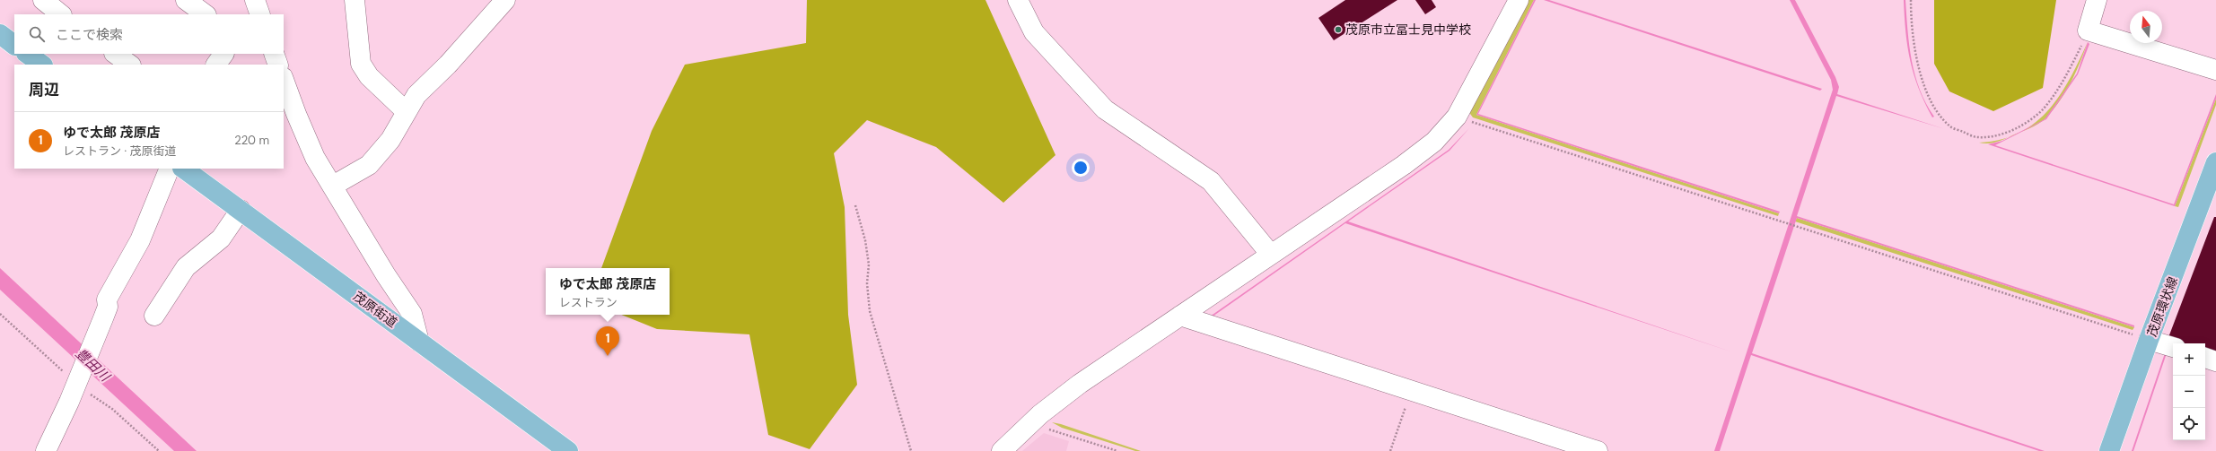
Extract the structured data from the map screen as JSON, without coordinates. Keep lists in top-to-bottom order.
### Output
{
  "streets": {
    "main road": ["茂原環状線", "茂原街道"]
  },
  "water": ["豊田川"],
  "places": ["茂原市立冨士見中学校"],
  "north": "top",
  "page": {
    "search": "ここで検索",
    "heading": "周辺",
    "list": [
      {
        "mark": "1",
        "name": "ゆで太郎 茂原店",
        "note": "レストラン · 茂原街道",
        "value": "220 m"
      }
    ],
    "popup": ["ゆで太郎 茂原店", "レストラン"],
    "pins": "1",
    "map_buttons": ["+", "−"]
  }
}
